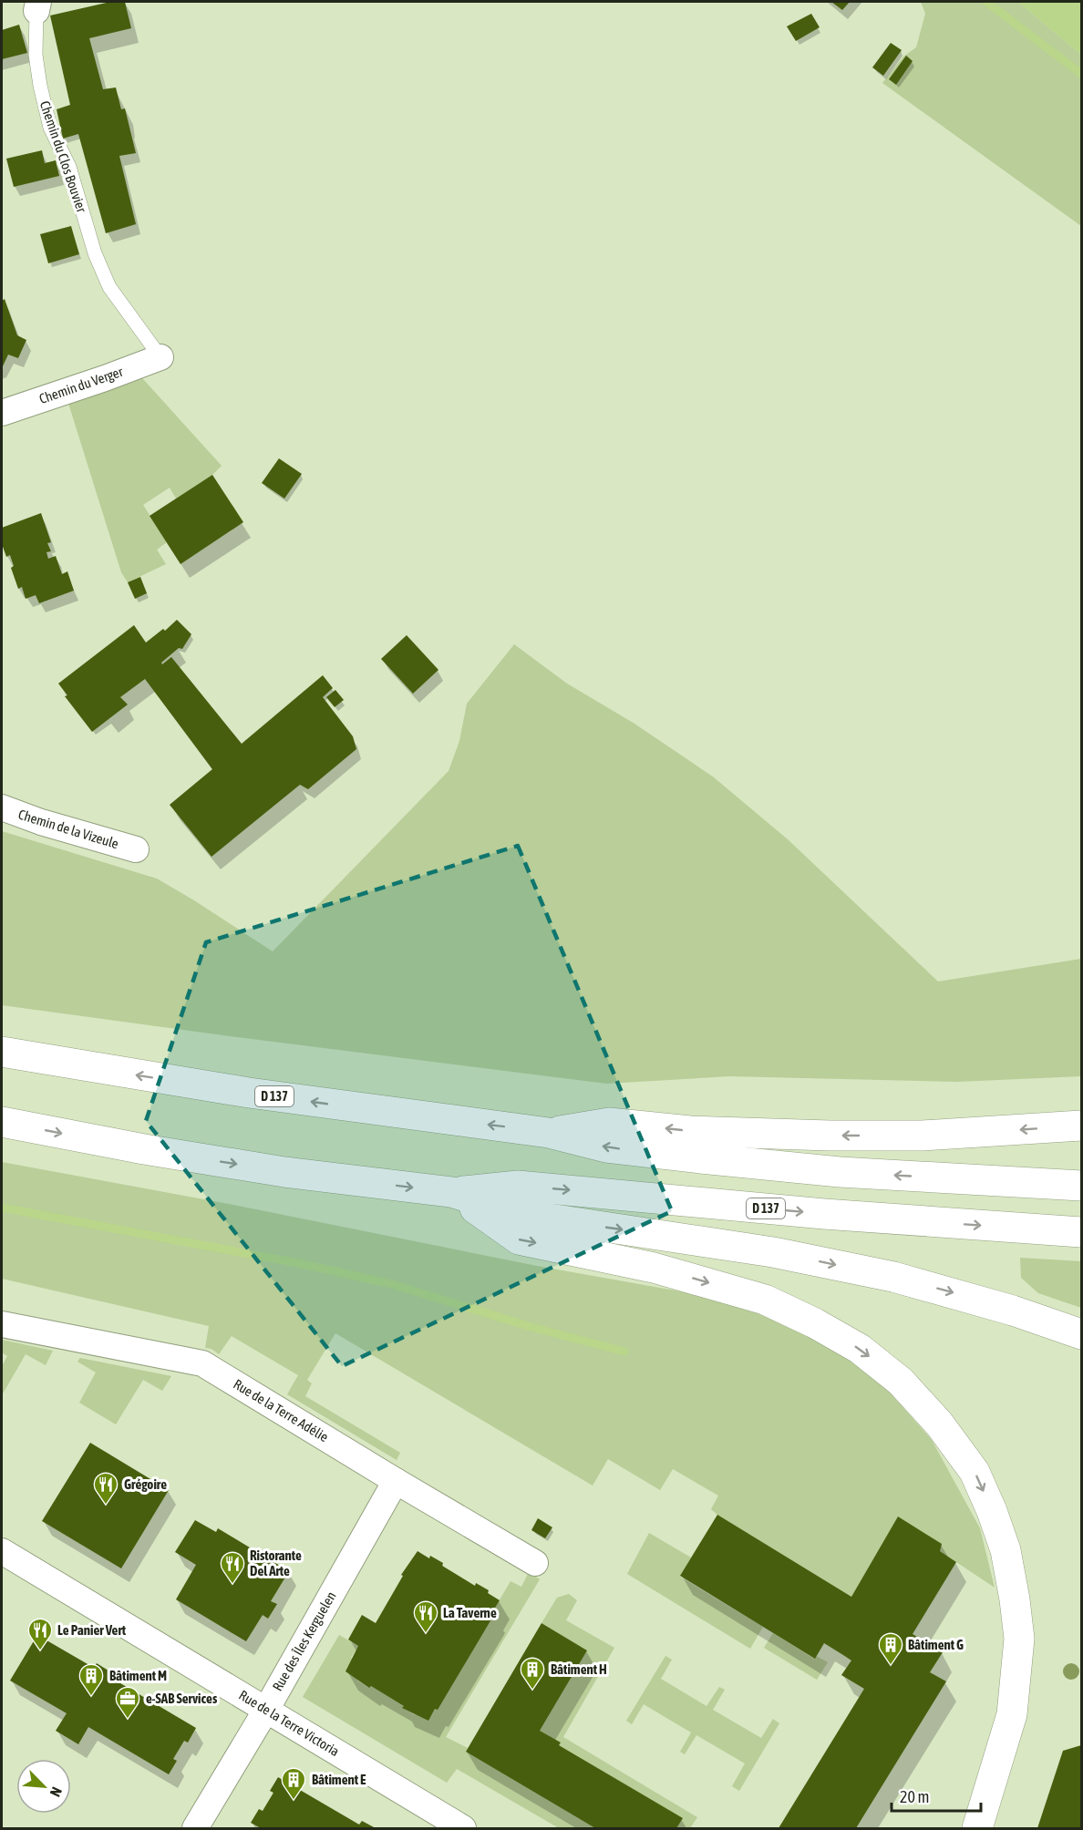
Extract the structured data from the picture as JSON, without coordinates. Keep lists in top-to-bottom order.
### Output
{
  "streets": {
    "highway": ["D 137"],
    "street": [
      "Chemin du Verger",
      "Chemin de la Vizeule",
      "Rue de la Terre Adélie",
      "Rue des Îles Kerguelen",
      "Rue de la Terre Victoria"
    ],
    "lane": ["Chemin du Clos Bouvier"]
  },
  "crossings": [
    ["Chemin du Clos Bouvier", "Chemin du Verger"],
    ["Rue de la Terre Adélie", "Rue des Îles Kerguelen"],
    ["Rue des Îles Kerguelen", "Rue de la Terre Victoria"]
  ],
  "places": {
    "restaurant": [
      "Grégoire",
      "Ristorante Del Arte",
      "La Taverne",
      "Le Panier Vert"
    ],
    "building": [
      "Bâtiment G",
      "Bâtiment H",
      "Bâtiment M",
      "Bâtiment E"
    ],
    "office": ["e-SAB Services"]
  },
  "scale_bar": "20 m",
  "north": "bottom right"
}
